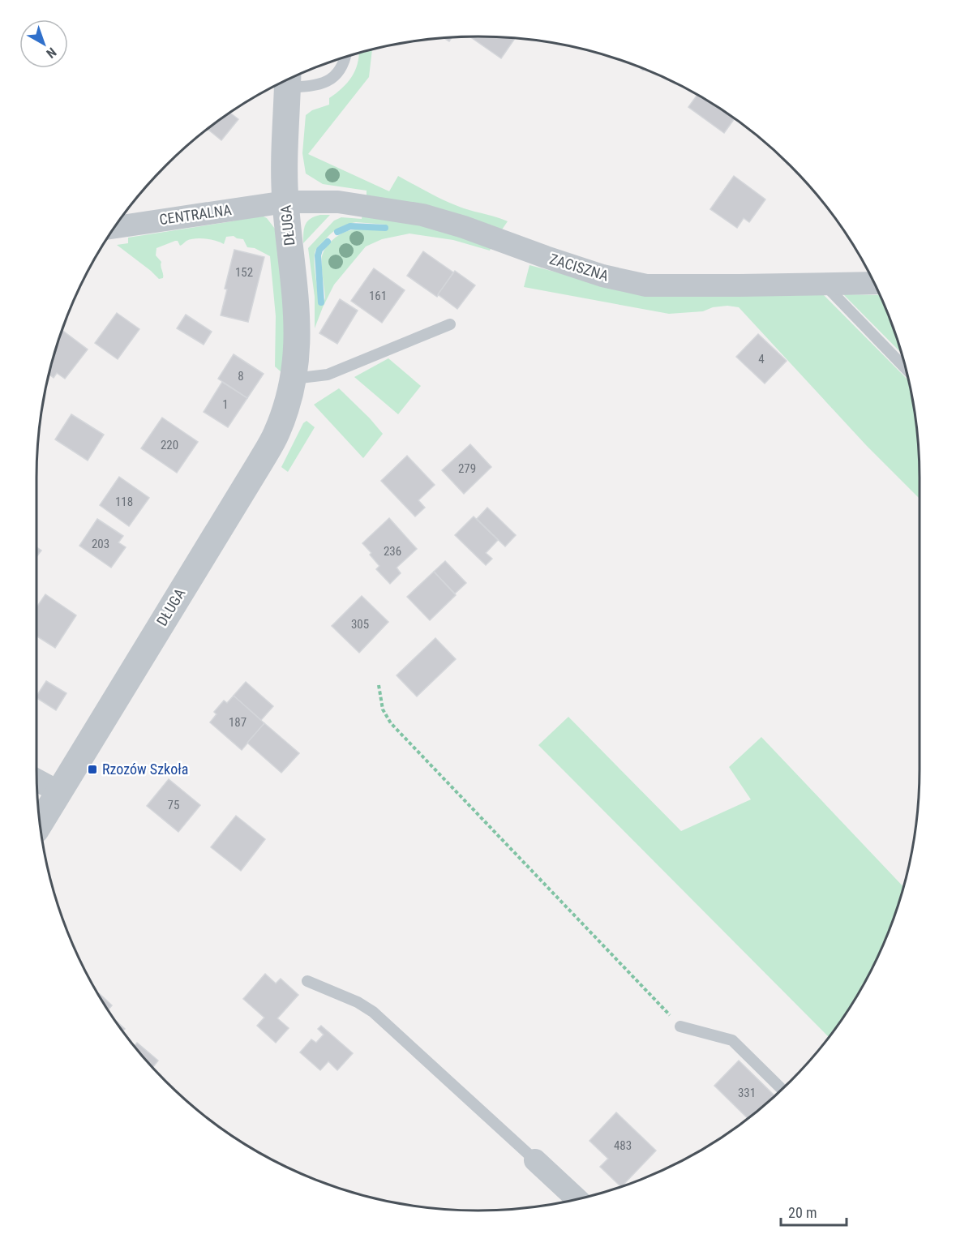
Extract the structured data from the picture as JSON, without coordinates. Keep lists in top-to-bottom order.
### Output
{
  "streets": {
    "street": ["CENTRALNA", "DŁUGA", "ZACISZNA"]
  },
  "crossings": [
    ["CENTRALNA", "DŁUGA"],
    ["CENTRALNA", "ZACISZNA"],
    ["DŁUGA", "ZACISZNA"]
  ],
  "places": {
    "transit": ["Rzozów Szkoła"]
  },
  "house_numbers": [
    "152",
    "161",
    "4",
    "8",
    "1",
    "220",
    "279",
    "118",
    "203",
    "236",
    "305",
    "187",
    "75",
    "331",
    "483"
  ],
  "scale_bar": "20 m",
  "north": "bottom right"
}
